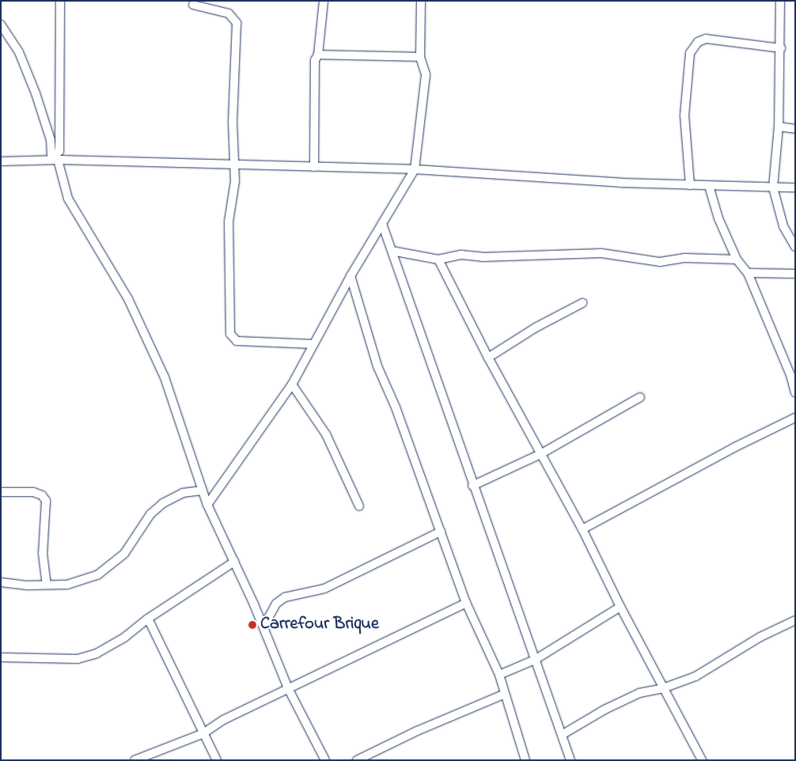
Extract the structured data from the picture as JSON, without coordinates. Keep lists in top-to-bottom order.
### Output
{
  "places": ["Carrefour Brique"]
}
